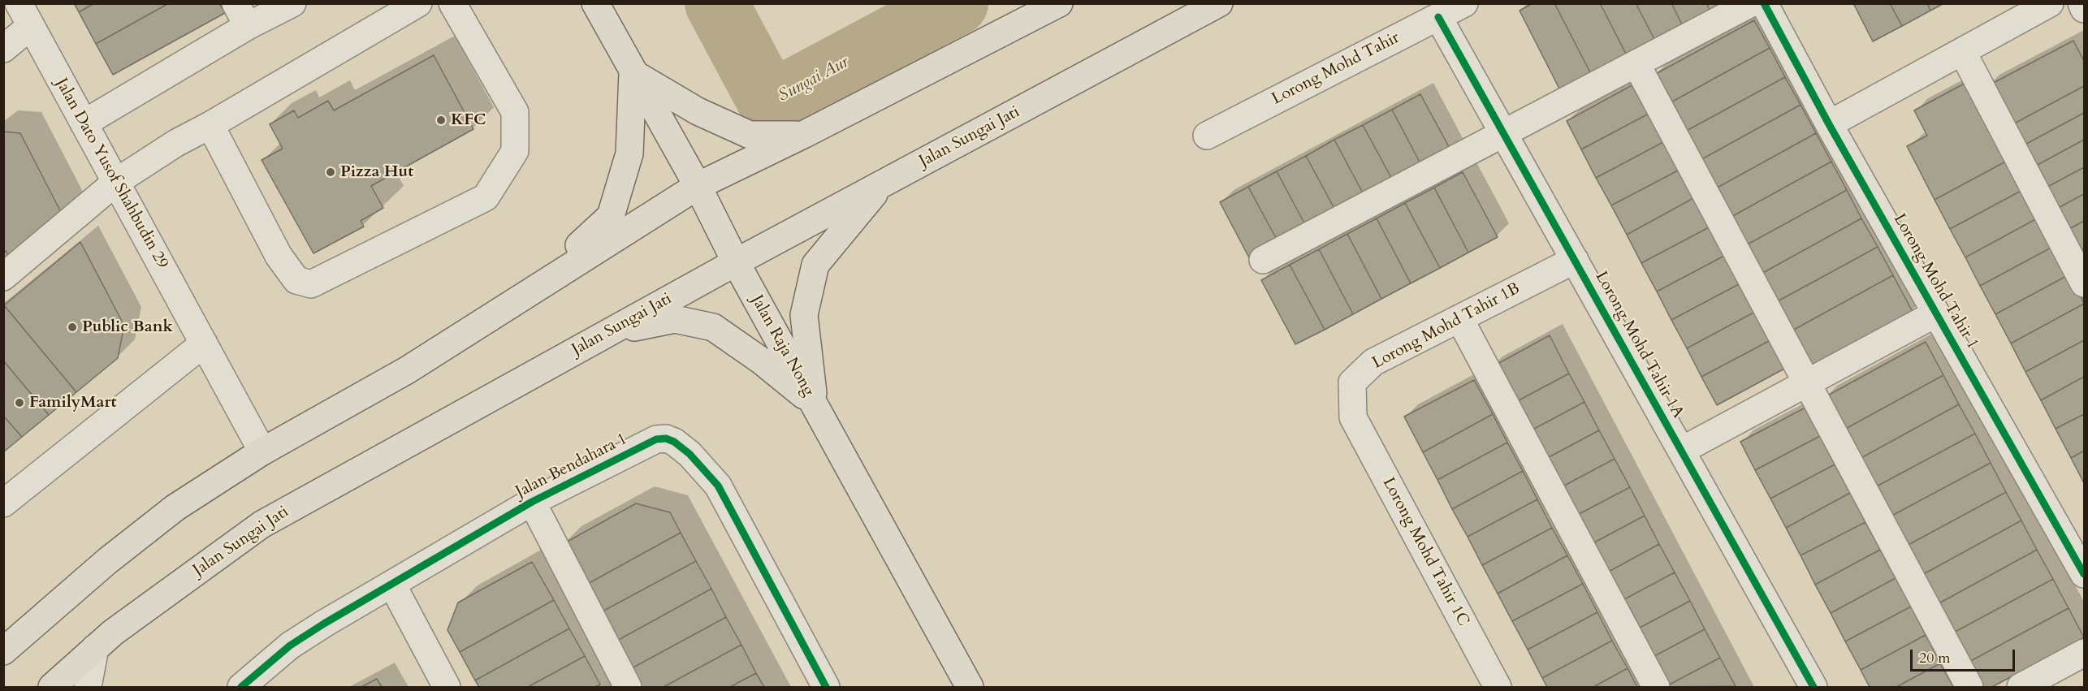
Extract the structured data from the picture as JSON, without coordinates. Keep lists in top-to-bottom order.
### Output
{
  "streets": {
    "main road": ["Jalan Sungai Jati", "Jalan Raja Nong"],
    "street": [
      "Lorong Mohd Tahir",
      "Jalan Dato Yusof Shahbudin 29",
      "Lorong Mohd Tahir 1",
      "Lorong Mohd Tahir 1B",
      "Lorong Mohd Tahir 1A",
      "Jalan Bendahara 1",
      "Lorong Mohd Tahir 1C"
    ]
  },
  "crossings": [
    ["Lorong Mohd Tahir", "Lorong Mohd Tahir 1A"],
    ["Jalan Sungai Jati", "Jalan Raja Nong"],
    ["Lorong Mohd Tahir 1B", "Lorong Mohd Tahir 1A"],
    ["Lorong Mohd Tahir 1B", "Lorong Mohd Tahir 1C"]
  ],
  "water": ["Sungai Aur"],
  "places": [
    "KFC",
    "Pizza Hut",
    "Public Bank",
    "FamilyMart"
  ],
  "scale_bar": "20 m"
}
